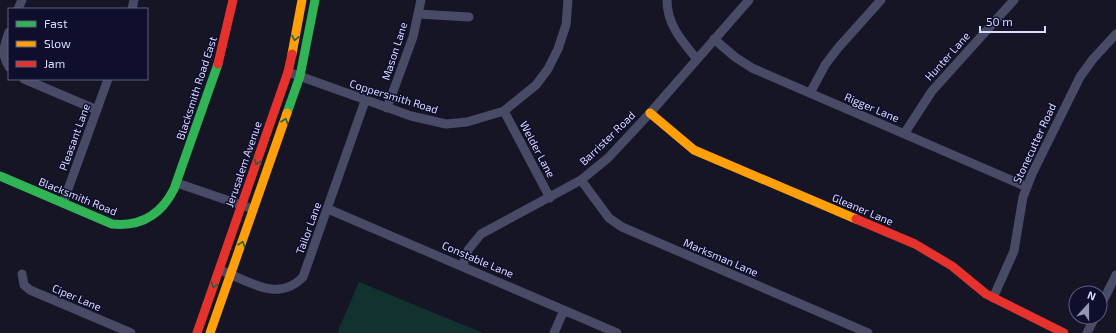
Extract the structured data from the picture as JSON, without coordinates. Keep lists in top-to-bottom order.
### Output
{
  "streets": {
    "street": [
      "Mason Lane",
      "Hunter Lane",
      "Blacksmith Road East",
      "Coppersmith Road",
      "Rigger Lane",
      "Pleasant Lane",
      "Barrister Road",
      "Stonecutter Road",
      "Welder Lane",
      "Jerusalem Avenue",
      "Blacksmith Road",
      "Gleaner Lane",
      "Tailor Lane",
      "Marksman Lane",
      "Constable Lane",
      "Ciper Lane"
    ]
  },
  "crossings": [
    ["Mason Lane", "Coppersmith Road"],
    ["Hunter Lane", "Rigger Lane"],
    ["Blacksmith Road East", "Blacksmith Road"],
    ["Coppersmith Road", "Welder Lane"],
    ["Coppersmith Road", "Jerusalem Avenue"],
    ["Coppersmith Road", "Tailor Lane"],
    ["Rigger Lane", "Barrister Road"],
    ["Rigger Lane", "Stonecutter Road"],
    ["Pleasant Lane", "Blacksmith Road"],
    ["Barrister Road", "Welder Lane"],
    ["Barrister Road", "Gleaner Lane"],
    ["Barrister Road", "Marksman Lane"],
    ["Barrister Road", "Constable Lane"],
    ["Stonecutter Road", "Gleaner Lane"],
    ["Jerusalem Avenue", "Tailor Lane"],
    ["Tailor Lane", "Constable Lane"]
  ],
  "legend": ["Fast", "Slow", "Jam"],
  "scale_bar": "50 m",
  "north": "top"
}
